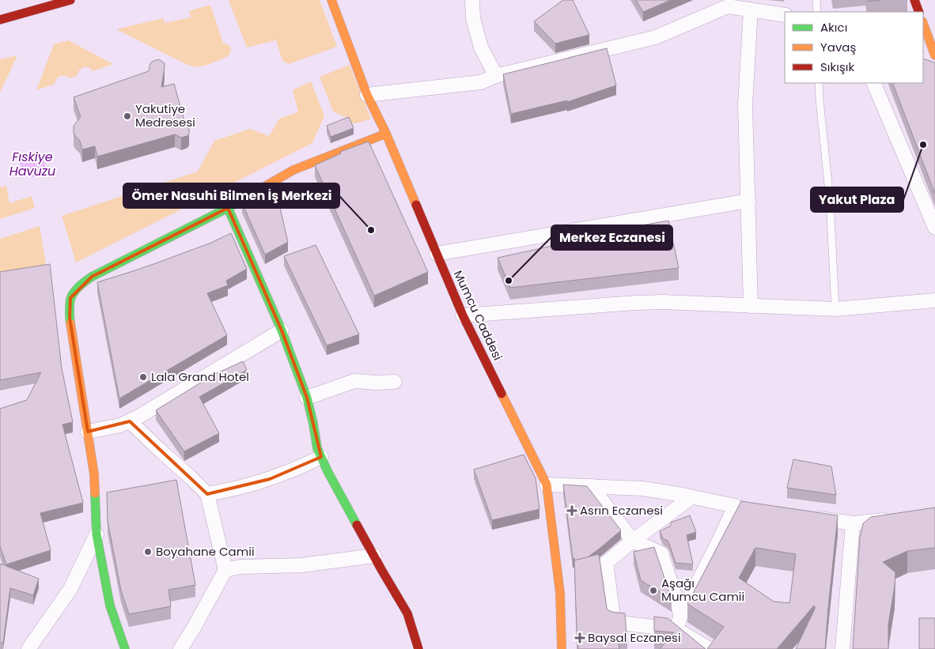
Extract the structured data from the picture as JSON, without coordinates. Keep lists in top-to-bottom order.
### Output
{
  "streets": {
    "street": ["Mumcu Caddesi"]
  },
  "water": ["Fıskiye Havuzu"],
  "places": {
    "other": [
      "Yakutiye Medresesi",
      "Yakut Plaza",
      "Ömer Nasuhi Bilmen İş Merkezi",
      "Merkez Eczanesi",
      "Lala Grand Hotel",
      "Boyahane Camii",
      "Aşağı Mumcu Camii"
    ],
    "health": ["Asrın Eczanesi", "Baysal Eczanesi"]
  },
  "legend": ["Akıcı", "Yavaş", "Sıkışık"]
}
